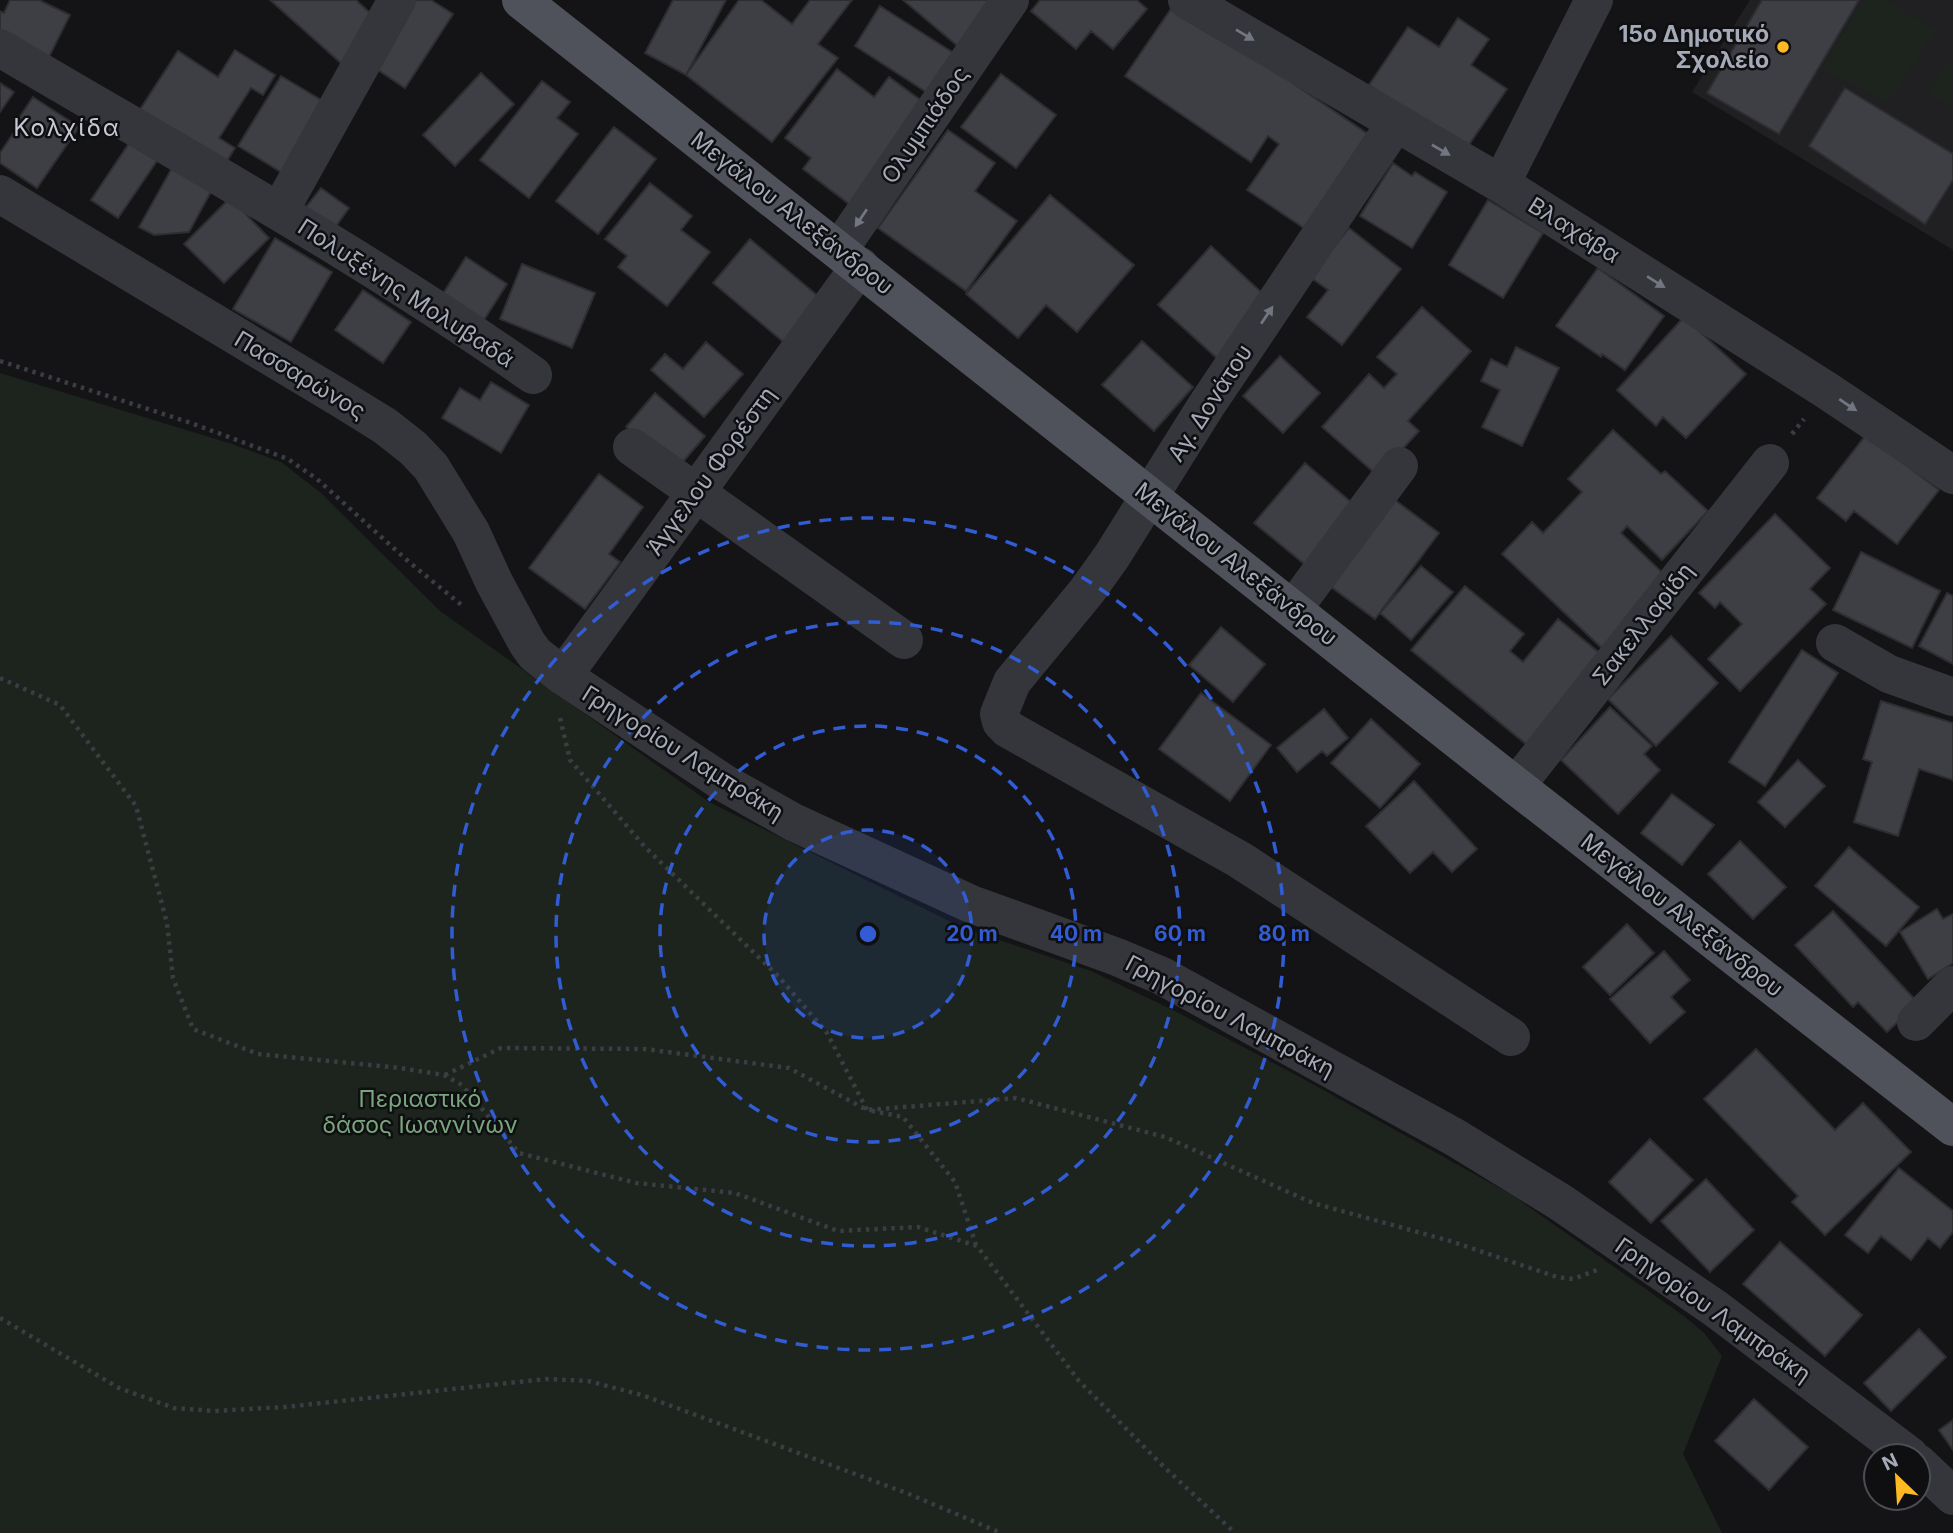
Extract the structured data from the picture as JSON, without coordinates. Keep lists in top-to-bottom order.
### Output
{
  "streets": {
    "main road": ["Μεγάλου Αλεξάνδρου"],
    "street": [
      "Ολυμπιάδος",
      "Βλαχάβα",
      "Πολυξένης Μολυβαδά",
      "Πασσαρώνος",
      "Αγ. Δονάτου",
      "Άγγελου Φορέστη",
      "Σακελλαρίδη",
      "Γρηγορίου Λαμπράκη"
    ]
  },
  "crossings": [
    ["Ολυμπιάδος", "Μεγάλου Αλεξάνδρου"],
    ["Ολυμπιάδος", "Άγγελου Φορέστη"],
    ["Μεγάλου Αλεξάνδρου", "Αγ. Δονάτου"],
    ["Μεγάλου Αλεξάνδρου", "Άγγελου Φορέστη"],
    ["Μεγάλου Αλεξάνδρου", "Σακελλαρίδη"],
    ["Βλαχάβα", "Αγ. Δονάτου"],
    ["Πασσαρώνος", "Γρηγορίου Λαμπράκη"],
    ["Άγγελου Φορέστη", "Γρηγορίου Λαμπράκη"]
  ],
  "one_way": ["Ολυμπιάδος", "Βλαχάβα"],
  "districts": ["Κολχίδα"],
  "parks": ["Περιαστικό δάσος Ιωαννίνων"],
  "places": ["15ο Δημοτικό Σχολείο"],
  "north": "top left",
  "rings": [
    "20 m",
    "40 m",
    "60 m",
    "80 m"
  ]
}
